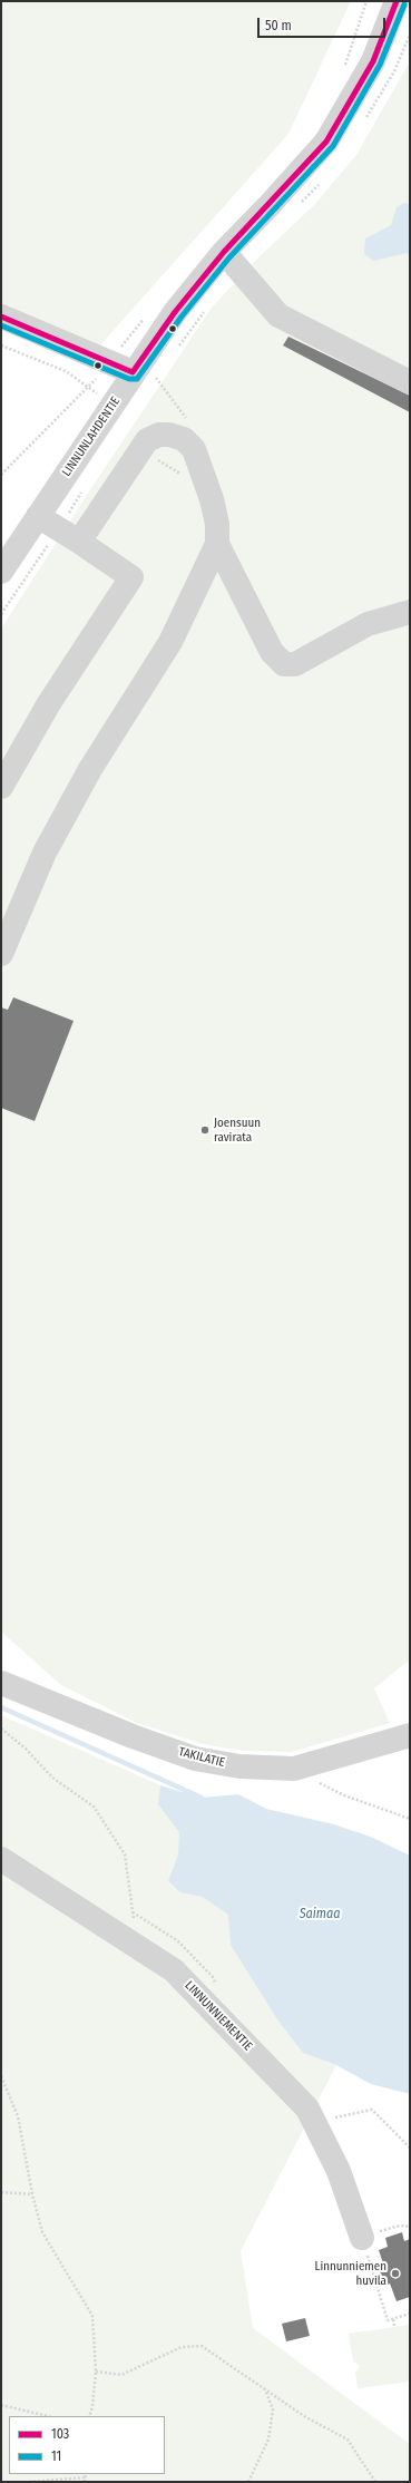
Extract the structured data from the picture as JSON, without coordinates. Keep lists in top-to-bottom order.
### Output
{
  "streets": {
    "street": ["LINNUNLAHDENTIE", "TAKILATIE", "LINNUNNIEMENTIE"]
  },
  "water": ["Saimaa"],
  "places": ["Joensuun ravirata", "Linnunniemen huvila"],
  "lines": ["transit line 103", "transit line 11"],
  "legend": ["103", "11"],
  "scale_bar": "50 m"
}
